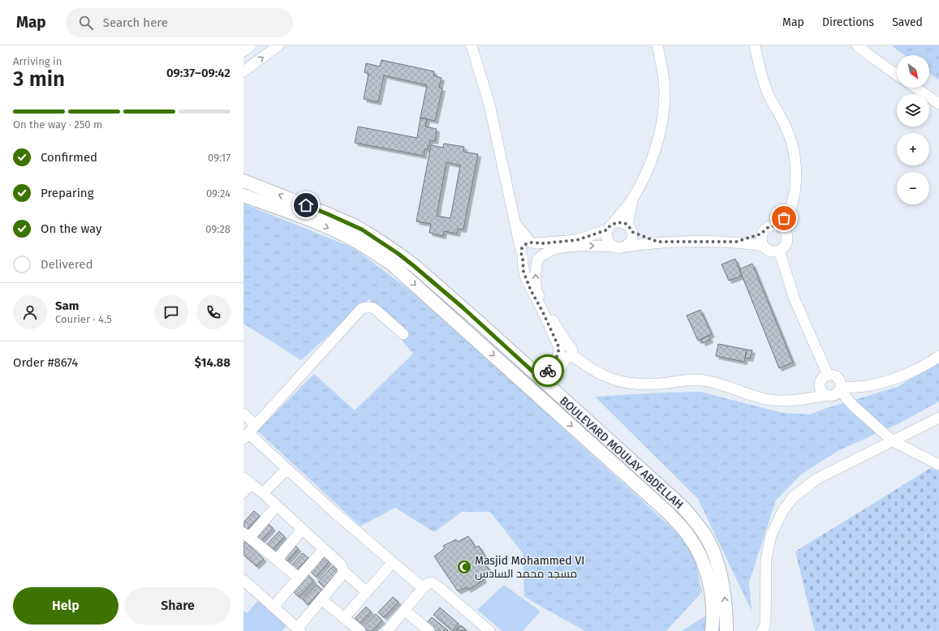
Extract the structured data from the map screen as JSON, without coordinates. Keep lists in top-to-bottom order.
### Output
{
  "streets": {
    "main road": ["BOULEVARD MOULAY ABDELLAH"]
  },
  "places": {
    "mosque": ["Masjid Mohammed VI مسجد محمد السادس"]
  },
  "north": "bottom right",
  "page": {
    "header": "Map",
    "search": "Search here",
    "nav": ["Map", "Directions", "Saved"],
    "heading": ["3 min", "Arriving in", "09:37–09:42"],
    "panel": [
      "Sam",
      "Courier · 4.5",
      "Order #8674",
      "$14.88"
    ],
    "map_buttons": ["+", "−"],
    "bar": "On the way · 250 m",
    "list": [
      ["Confirmed", "09:17"],
      ["Preparing", "09:24"],
      ["On the way", "09:28"],
      "Delivered"
    ],
    "buttons": ["Help", "Share"]
  }
}
